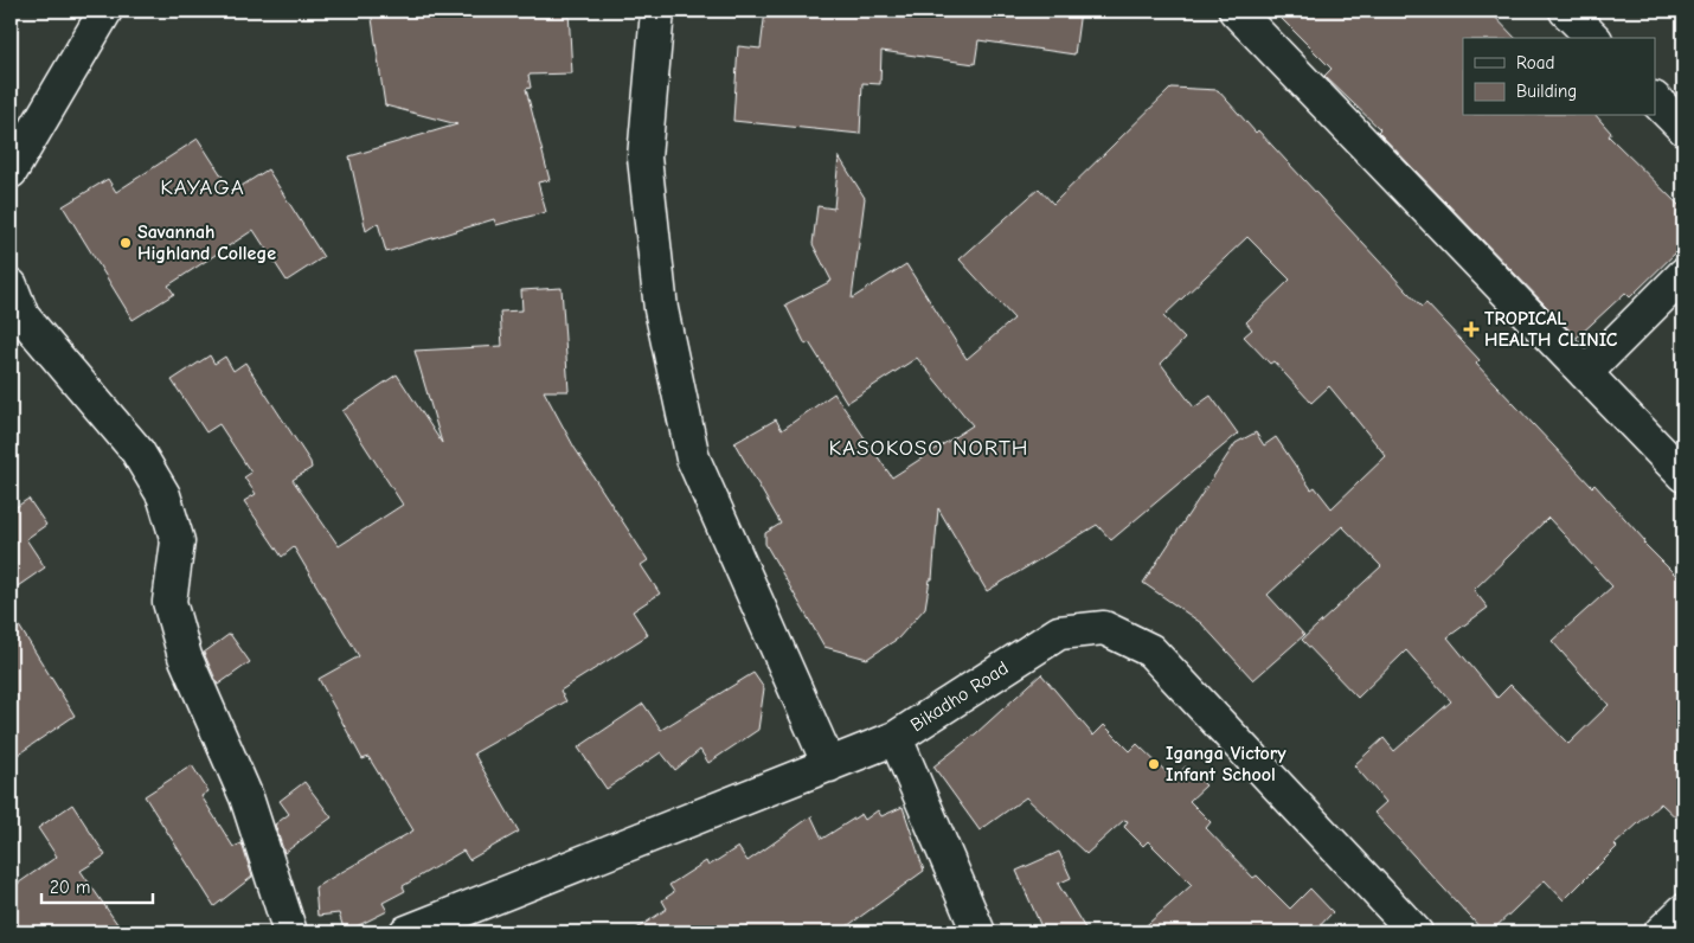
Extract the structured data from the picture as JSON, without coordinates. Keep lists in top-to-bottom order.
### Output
{
  "streets": {
    "street": ["Bikadho Road"]
  },
  "districts": ["KAYAGA", "KASOKOSO NORTH"],
  "places": {
    "other": ["Savannah Highland College", "Iganga Victory Infant School"],
    "health": ["TROPICAL HEALTH CLINIC"]
  },
  "legend": ["Road", "Building"],
  "scale_bar": "20 m"
}
